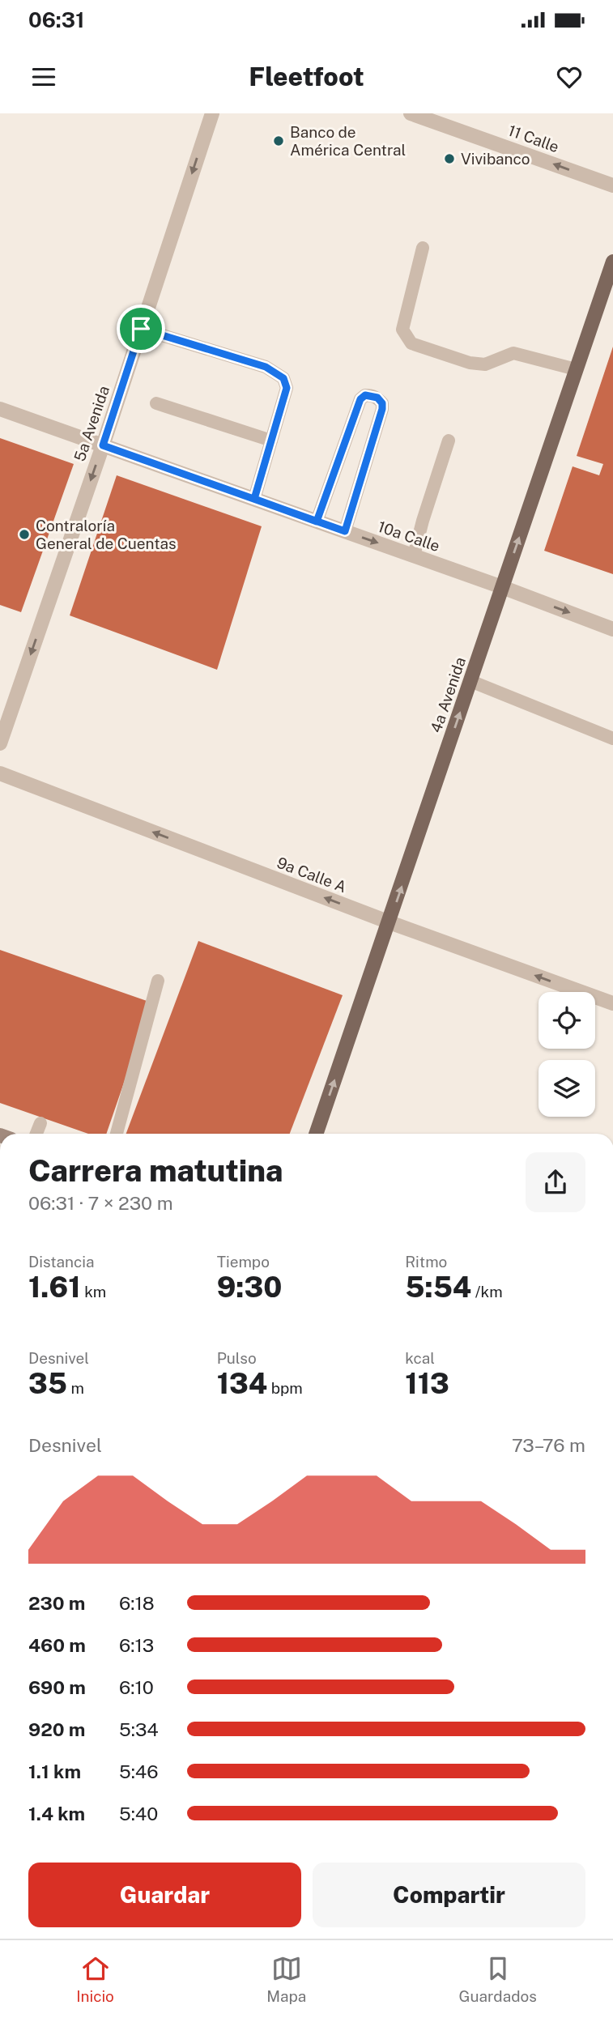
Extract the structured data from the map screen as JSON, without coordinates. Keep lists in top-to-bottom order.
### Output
{
  "streets": {
    "main road": ["4a Avenida"],
    "street": [
      "11 Calle",
      "5a Avenida",
      "10a Calle",
      "9a Calle A"
    ]
  },
  "crossings": [
    ["5a Avenida", "10a Calle"],
    ["10a Calle", "4a Avenida"],
    ["4a Avenida", "9a Calle A"]
  ],
  "one_way": [
    "11 Calle",
    "5a Avenida",
    "4a Avenida",
    "9a Calle A"
  ],
  "places": ["Banco de América Central", "Vivibanco", "Contraloría General de Cuentas"],
  "page": {
    "status": "06:31",
    "header": "Fleetfoot",
    "heading": ["Carrera matutina", "06:31 · 7 × 230 m"],
    "stats": [
      ["Distancia", "1.61 km"],
      ["Tiempo", "9:30"],
      ["Ritmo", "5:54 /km"],
      ["Desnivel", "35 m"],
      ["Pulso", "134 bpm"],
      ["kcal", "113"]
    ],
    "chart": ["Desnivel", "73–76 m"],
    "list": [
      {
        "name": "230 m",
        "note": "6:18"
      },
      {
        "name": "460 m",
        "note": "6:13"
      },
      {
        "name": "690 m",
        "note": "6:10"
      },
      {
        "name": "920 m",
        "note": "5:34"
      },
      {
        "name": "1.1 km",
        "note": "5:46"
      },
      {
        "name": "1.4 km",
        "note": "5:40"
      }
    ],
    "buttons": ["Guardar", "Compartir"],
    "tabs": ["Inicio", "Mapa", "Guardados"]
  }
}
